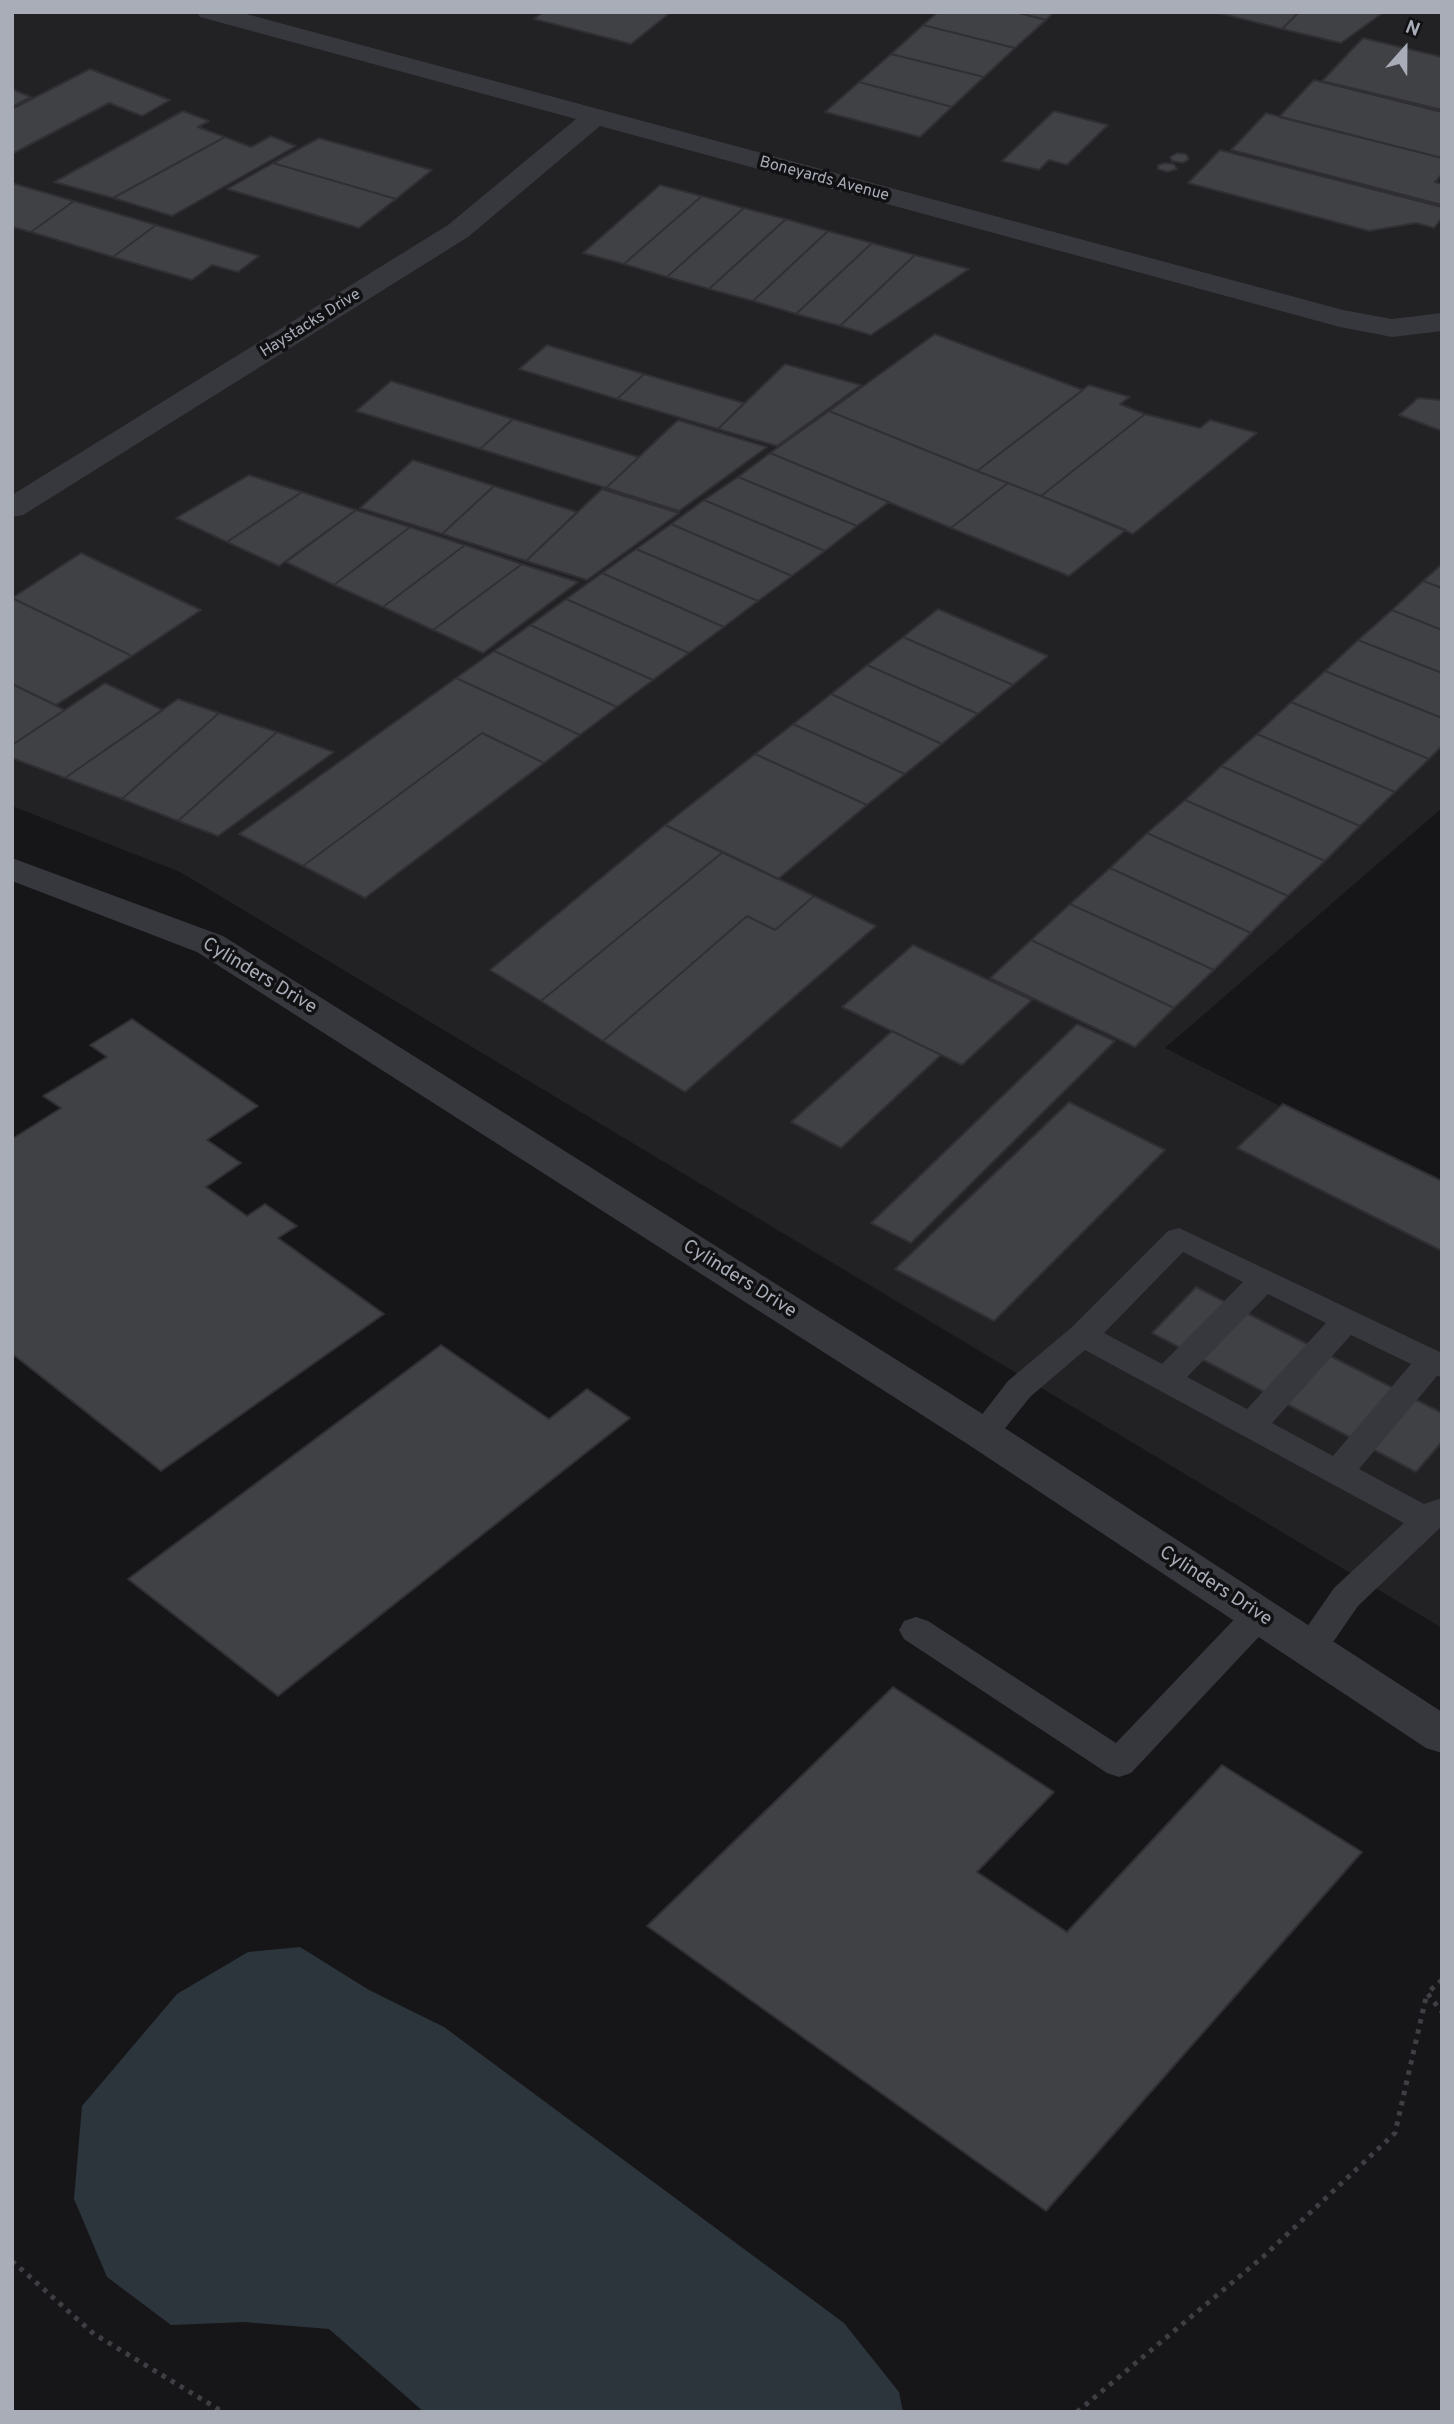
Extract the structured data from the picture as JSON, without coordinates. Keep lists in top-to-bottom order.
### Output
{
  "streets": {
    "street": ["Boneyards Avenue", "Haystacks Drive", "Cylinders Drive"]
  },
  "crossings": [
    ["Boneyards Avenue", "Haystacks Drive"]
  ],
  "north": "top"
}
